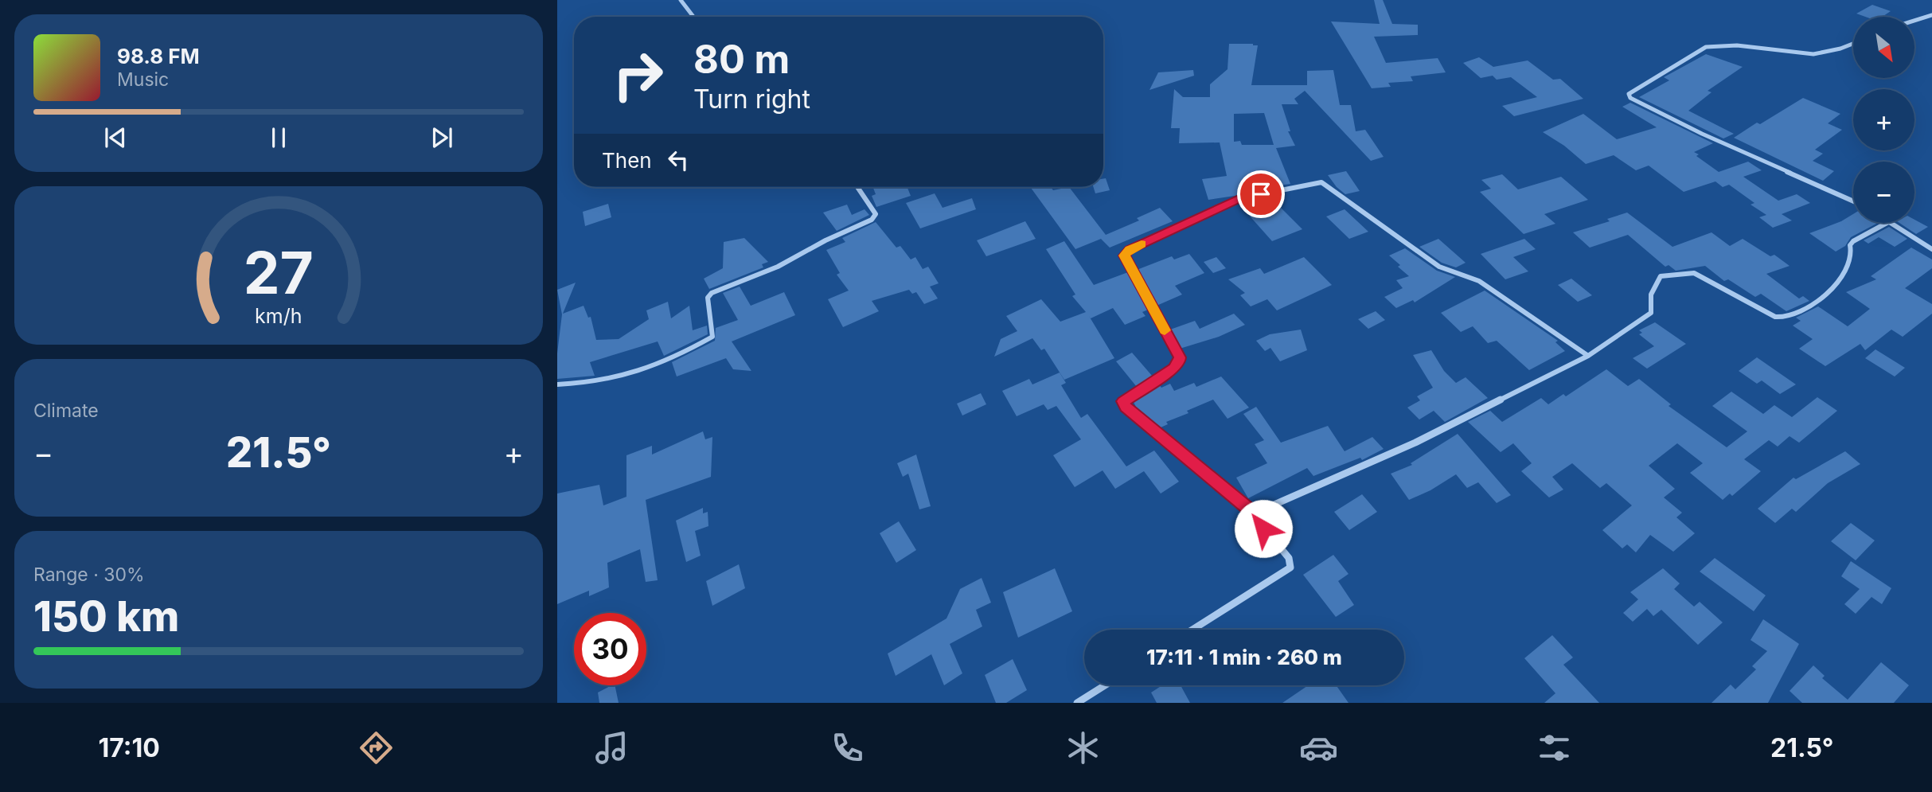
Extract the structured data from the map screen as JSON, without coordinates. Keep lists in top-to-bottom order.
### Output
{
  "north": "bottom right",
  "page": {
    "map_buttons": ["+", "−"],
    "turn": ["80 m", "Turn right"],
    "song": ["98.8 FM", "Music"],
    "then": "Then",
    "tile": [
      "Climate",
      ["Range · 30%", "150 km"]
    ],
    "heat": ["−", "21.5°", "+"],
    "limit": "30",
    "trip": "17:11 · 1 min · 260 m",
    "tabs": ["17:10", "21.5°"],
    "gauge": ["27", "km/h"]
  }
}
